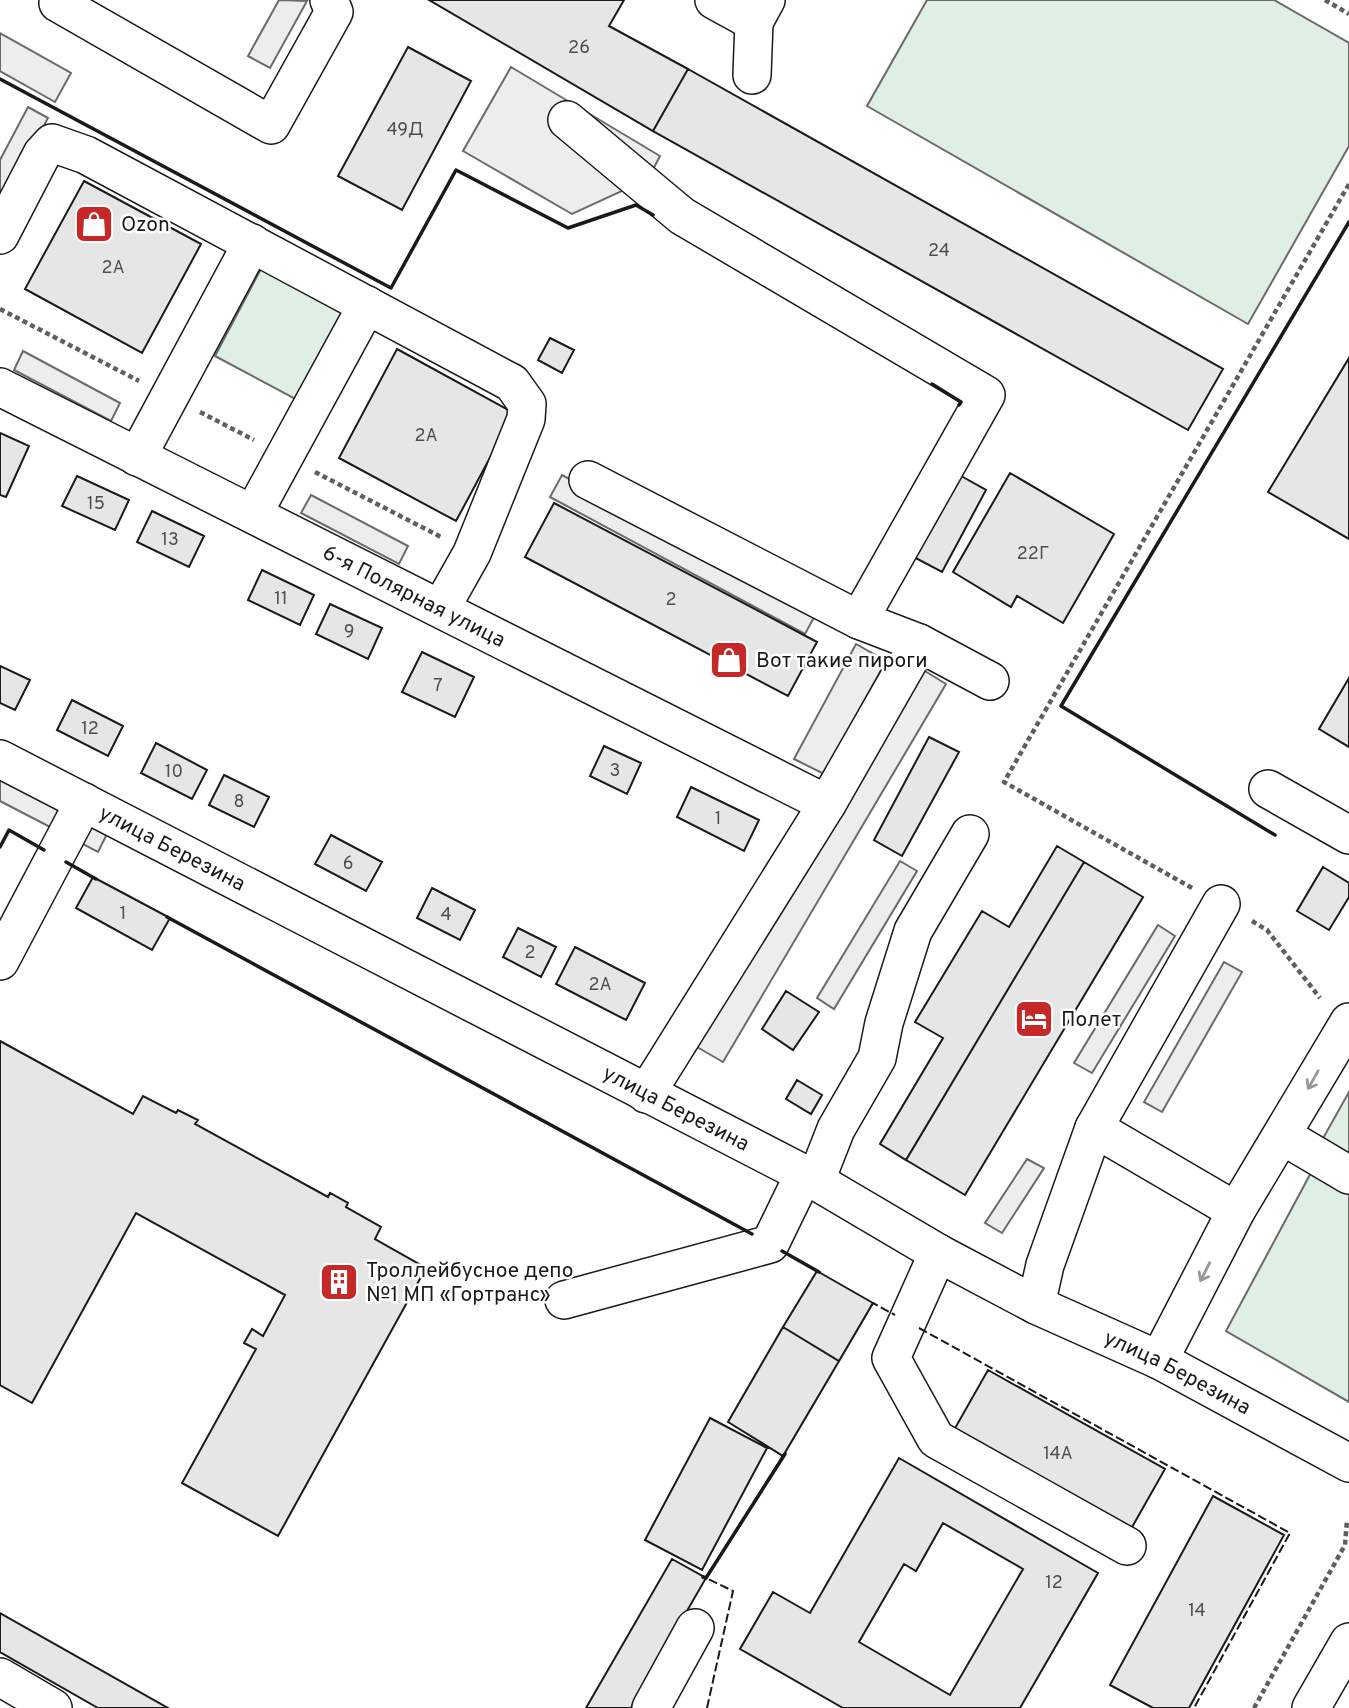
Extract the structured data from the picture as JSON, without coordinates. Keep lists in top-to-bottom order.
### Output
{
  "streets": {
    "street": ["6-я Полярная улица", "улица Березина"]
  },
  "places": {
    "shop": ["Ozon", "Вот такие пироги"],
    "hotel": ["Полет"],
    "building": ["Троллейбусное депо №1 МП «Гортранс»"]
  },
  "house_numbers": [
    "26",
    "49Д",
    "24",
    "2А",
    "2А",
    "15",
    "13",
    "22Г",
    "11",
    "2",
    "9",
    "7",
    "12",
    "3",
    "10",
    "8",
    "1",
    "6",
    "1",
    "4",
    "2",
    "2А",
    "14А",
    "12",
    "14"
  ]
}
